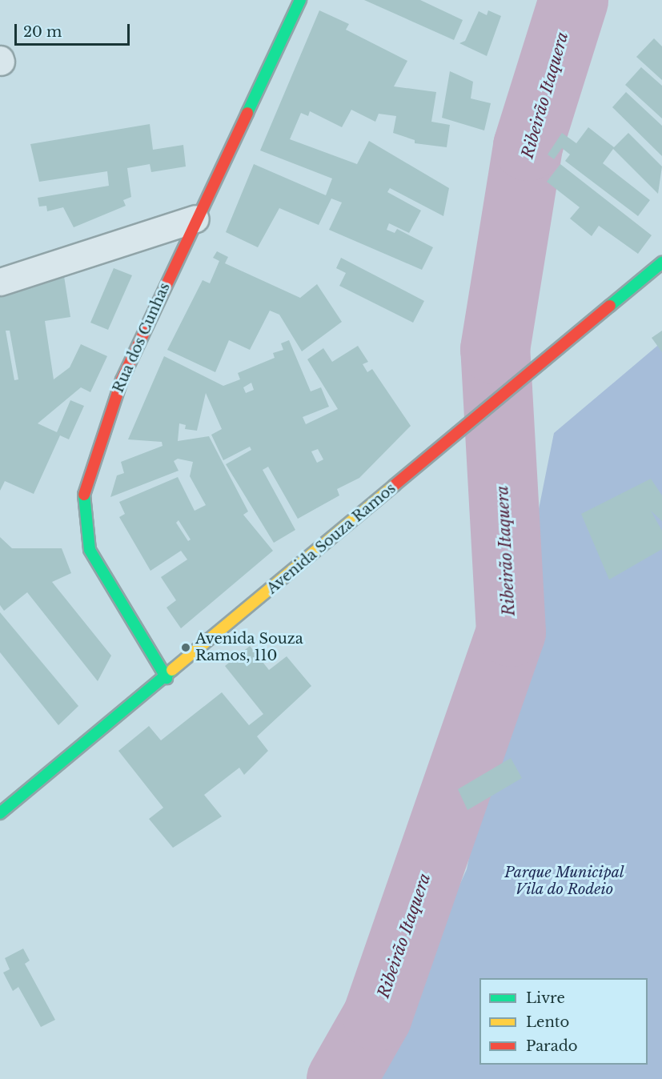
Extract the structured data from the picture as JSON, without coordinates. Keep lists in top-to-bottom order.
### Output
{
  "streets": {
    "street": ["Rua dos Cunhas", "Avenida Souza Ramos"]
  },
  "crossings": [
    ["Rua dos Cunhas", "Avenida Souza Ramos"]
  ],
  "water": ["Ribeirão Itaquera"],
  "parks": ["Parque Municipal Vila do Rodeio"],
  "places": ["Avenida Souza Ramos, 110"],
  "legend": ["Livre", "Lento", "Parado"],
  "scale_bar": "20 m"
}
